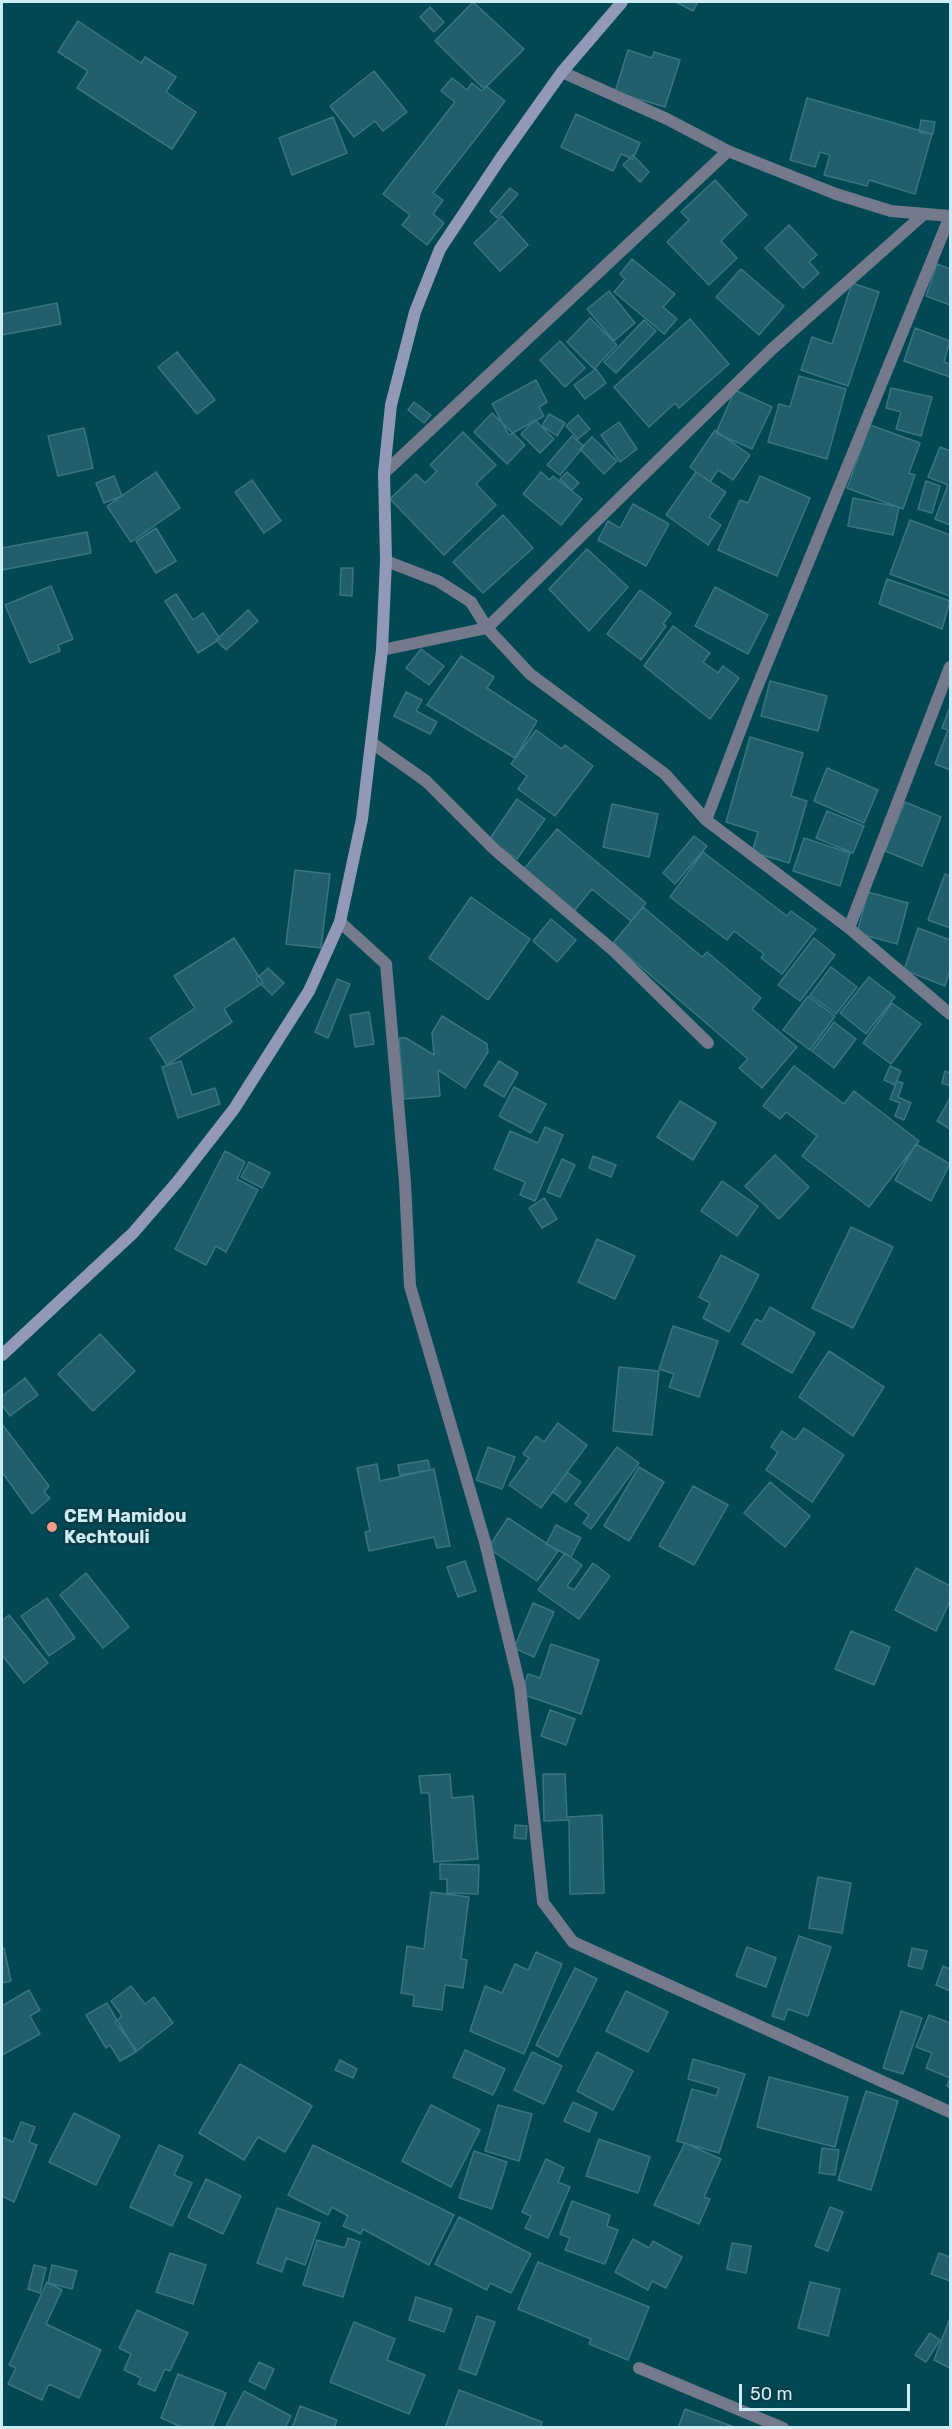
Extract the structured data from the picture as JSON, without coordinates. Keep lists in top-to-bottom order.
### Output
{
  "places": ["CEM Hamidou Kechtouli"],
  "scale_bar": "50 m"
}
